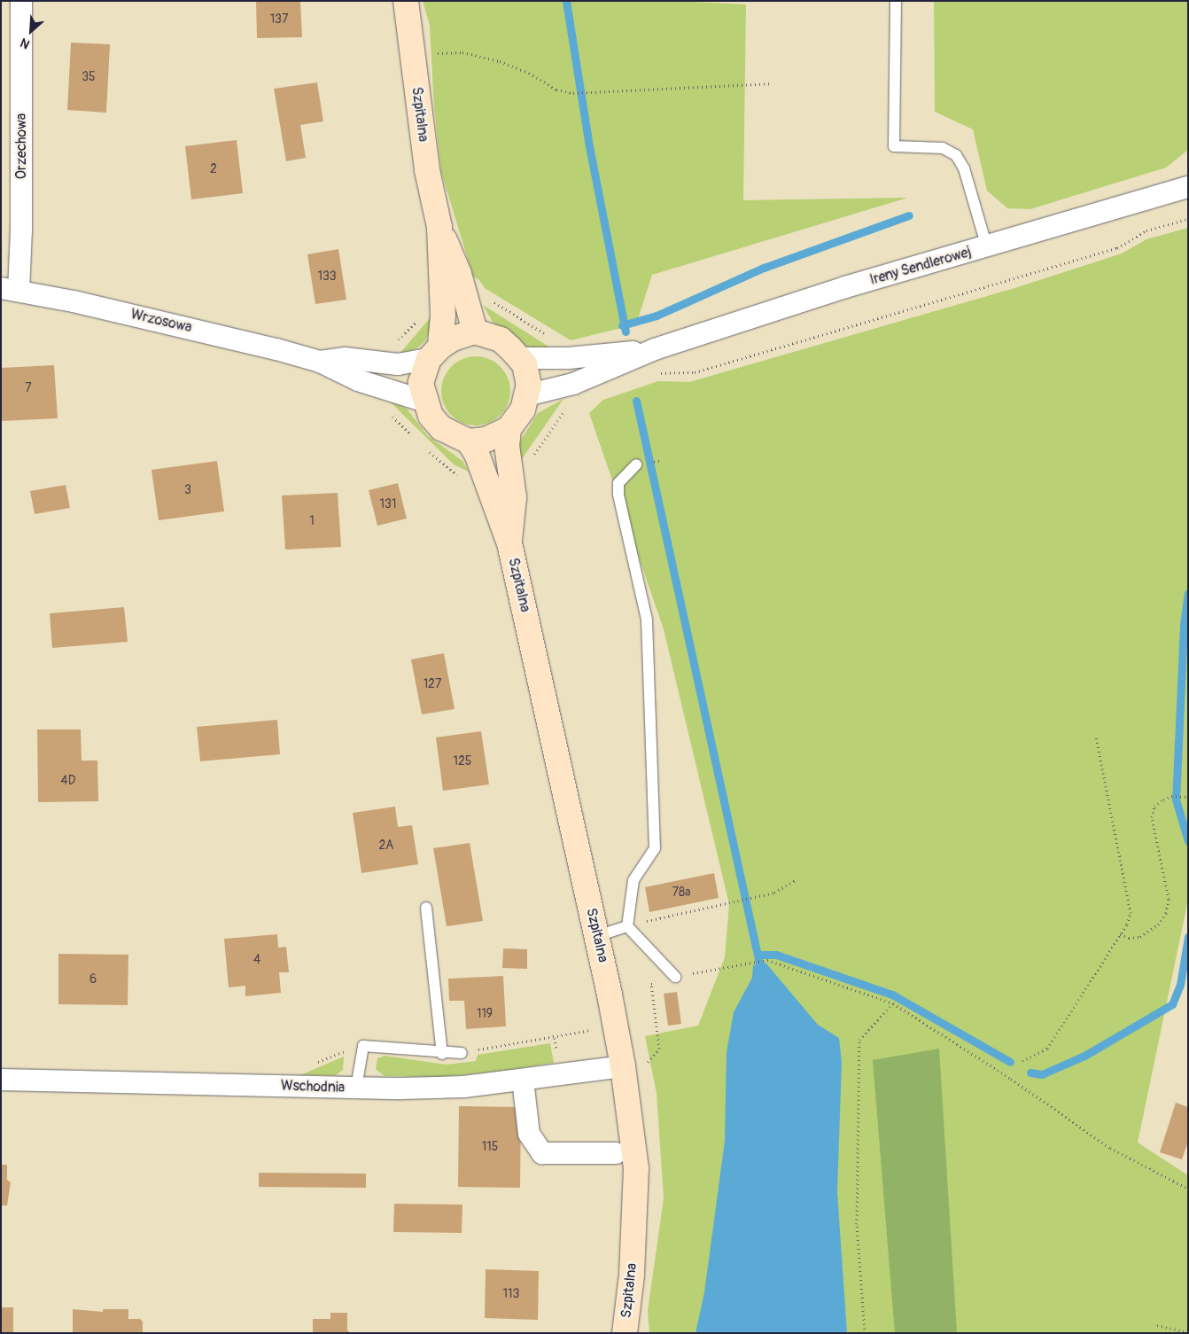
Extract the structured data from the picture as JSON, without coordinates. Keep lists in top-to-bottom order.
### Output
{
  "streets": {
    "main road": ["Szpitalna"],
    "street": [
      "Orzechowa",
      "Ireny Sendlerowej",
      "Wrzosowa",
      "Wschodnia"
    ]
  },
  "crossings": [
    ["Szpitalna", "Wrzosowa"],
    ["Szpitalna", "Wschodnia"],
    ["Orzechowa", "Wrzosowa"]
  ],
  "house_numbers": [
    "137",
    "35",
    "2",
    "133",
    "7",
    "3",
    "131",
    "1",
    "127",
    "125",
    "4D",
    "2A",
    "78a",
    "4",
    "6",
    "119",
    "115",
    "113"
  ],
  "north": "bottom left"
}
